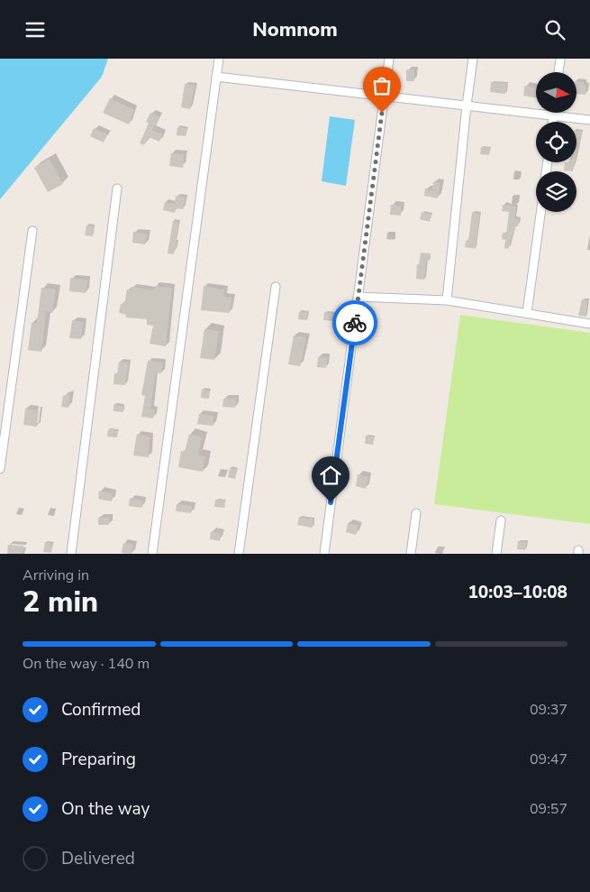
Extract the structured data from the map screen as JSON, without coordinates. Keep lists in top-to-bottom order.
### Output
{
  "north": "right",
  "page": {
    "header": "Nomnom",
    "heading": ["2 min", "Arriving in", "10:03–10:08"],
    "bar": "On the way · 140 m",
    "list": [
      ["Confirmed", "09:37"],
      ["Preparing", "09:47"],
      ["On the way", "09:57"],
      "Delivered"
    ]
  }
}
